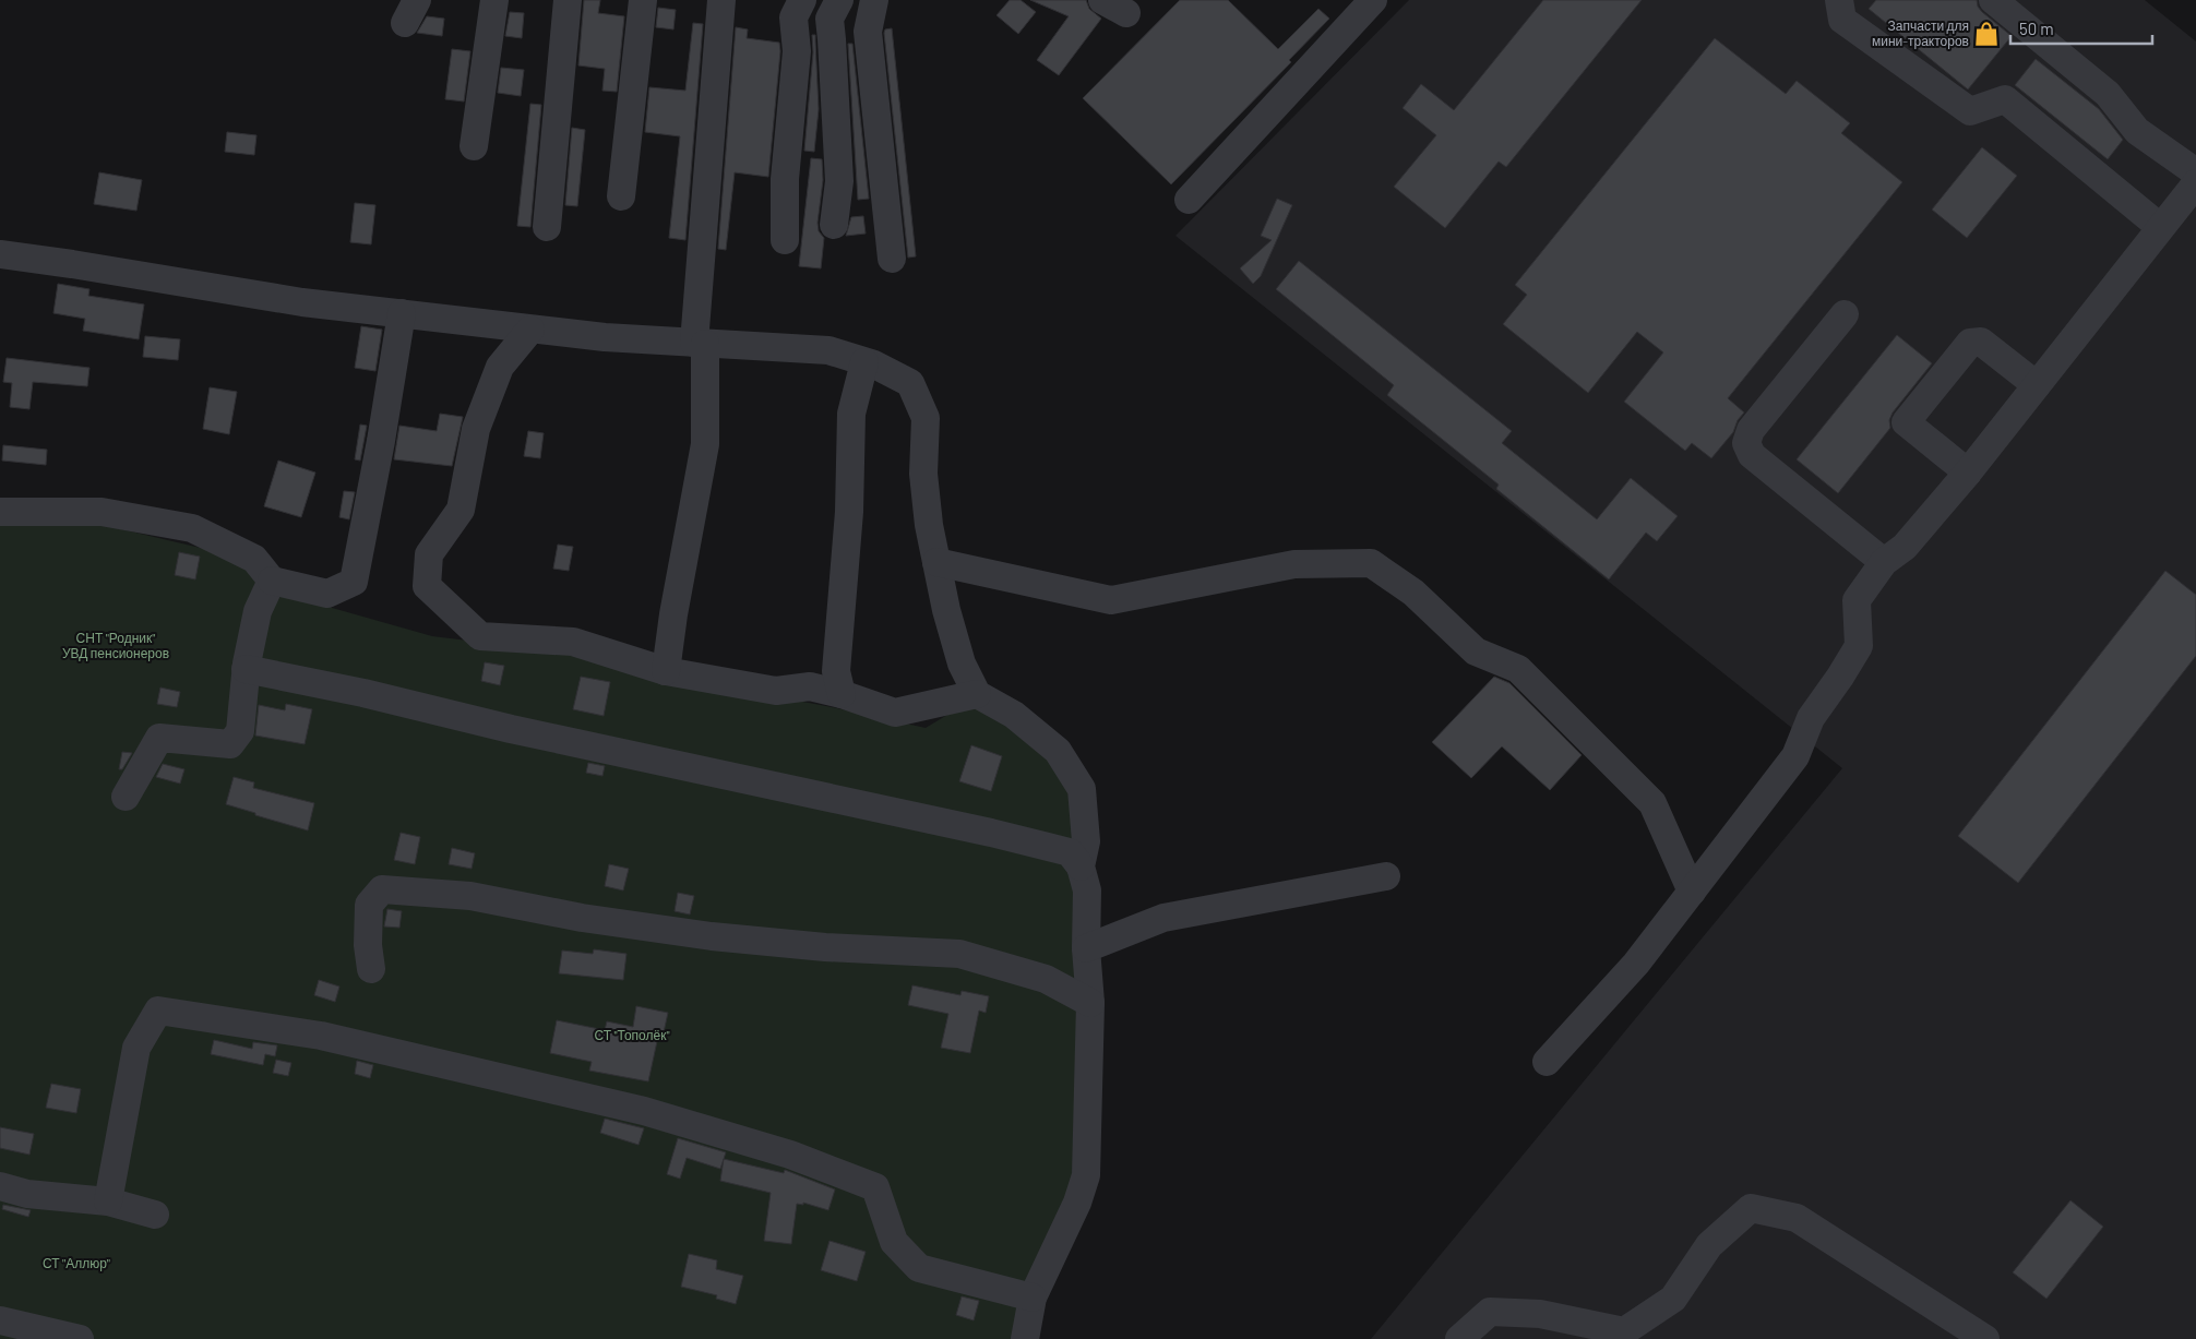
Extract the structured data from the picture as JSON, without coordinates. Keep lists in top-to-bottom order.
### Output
{
  "parks": ["СНТ \"Родник\" УВД пенсионеров", "СТ \"Тополёк\"", "СТ \"Аллюр\""],
  "places": {
    "shop": ["Запчасти для мини-тракторов"]
  },
  "scale_bar": "50 m"
}
